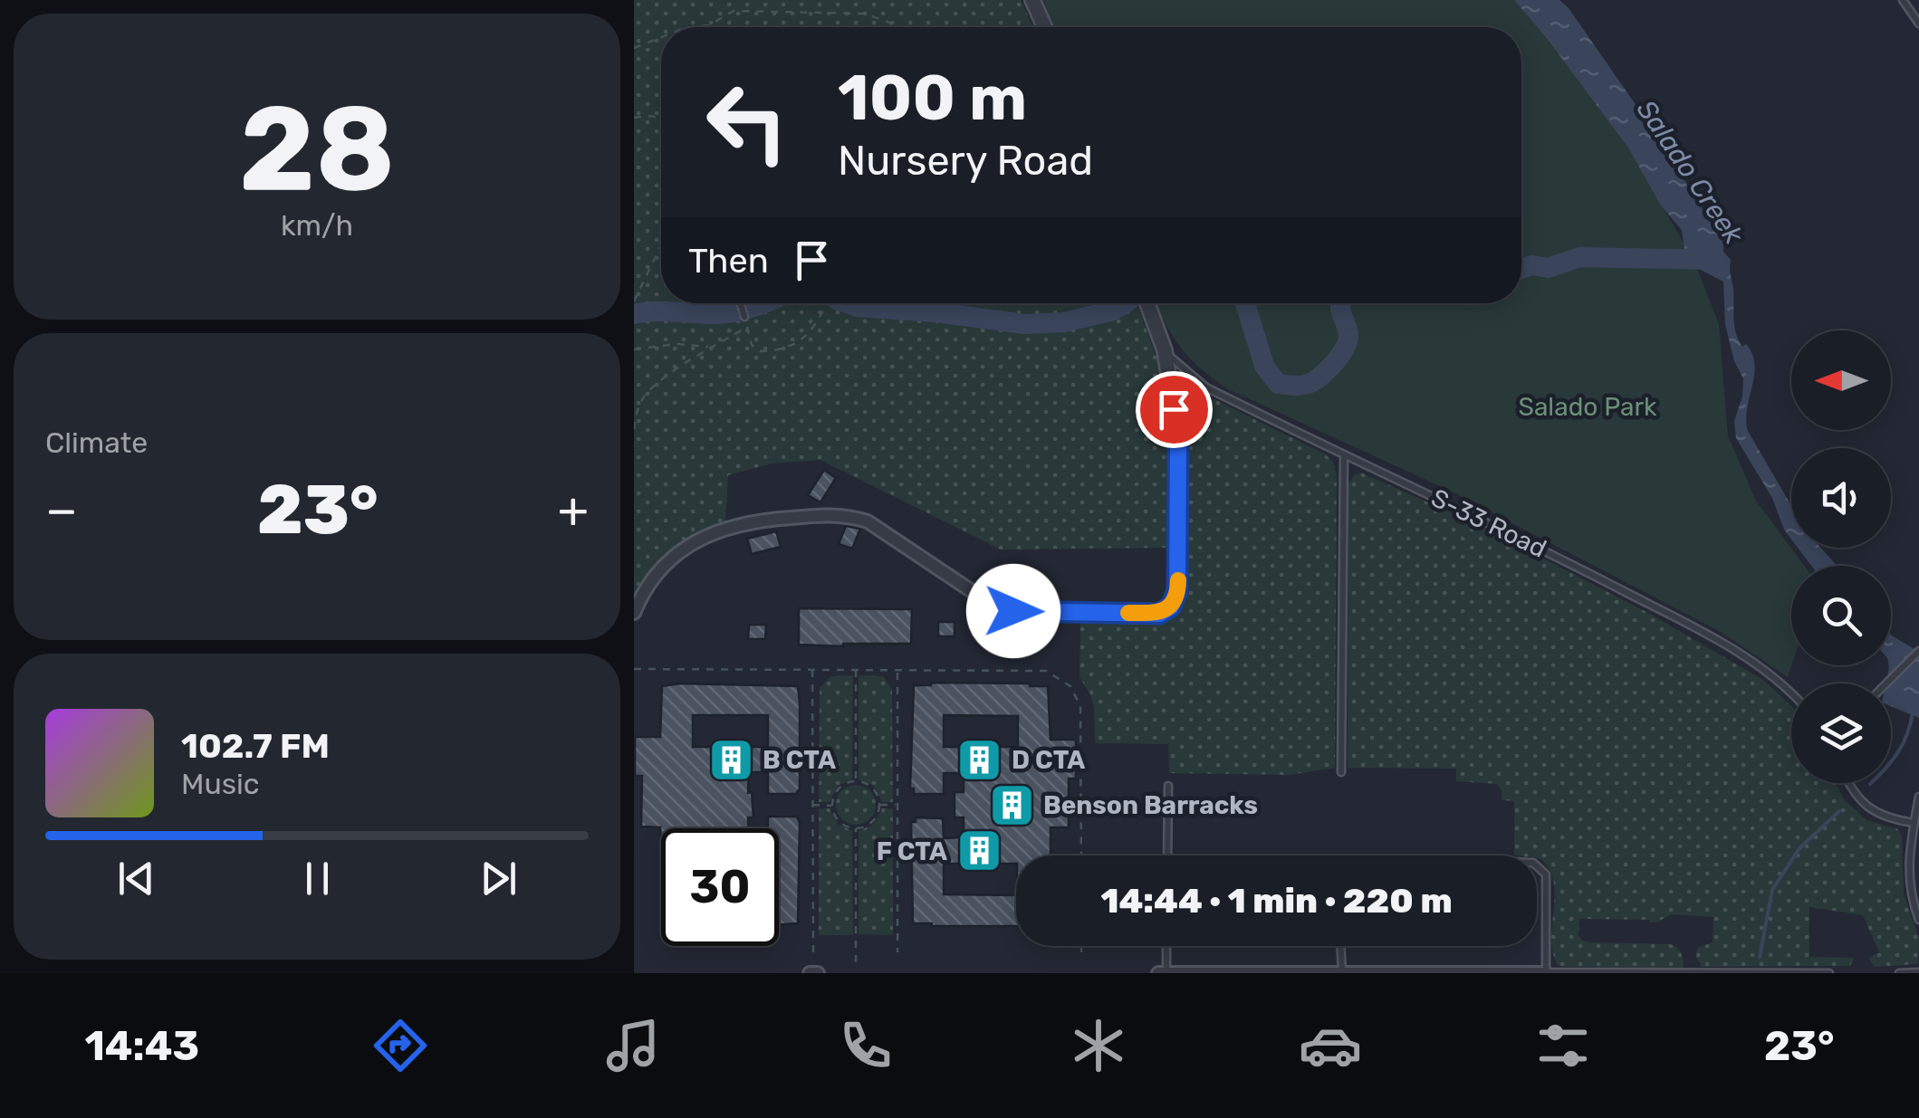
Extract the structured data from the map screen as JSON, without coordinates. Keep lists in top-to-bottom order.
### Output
{
  "streets": {
    "lane": ["S-33 Road"]
  },
  "water": ["Salado Creek"],
  "parks": ["Salado Park"],
  "places": {
    "building": [
      "B CTA",
      "D CTA",
      "Benson Barracks",
      "F CTA"
    ]
  },
  "north": "left",
  "page": {
    "tile": [
      ["28", "km/h"],
      "Climate"
    ],
    "turn": ["100 m", "Nursery Road"],
    "then": "Then",
    "heat": ["−", "23°", "+"],
    "song": ["102.7 FM", "Music"],
    "limit": "30",
    "trip": "14:44 · 1 min · 220 m",
    "tabs": ["14:43", "23°"]
  }
}
